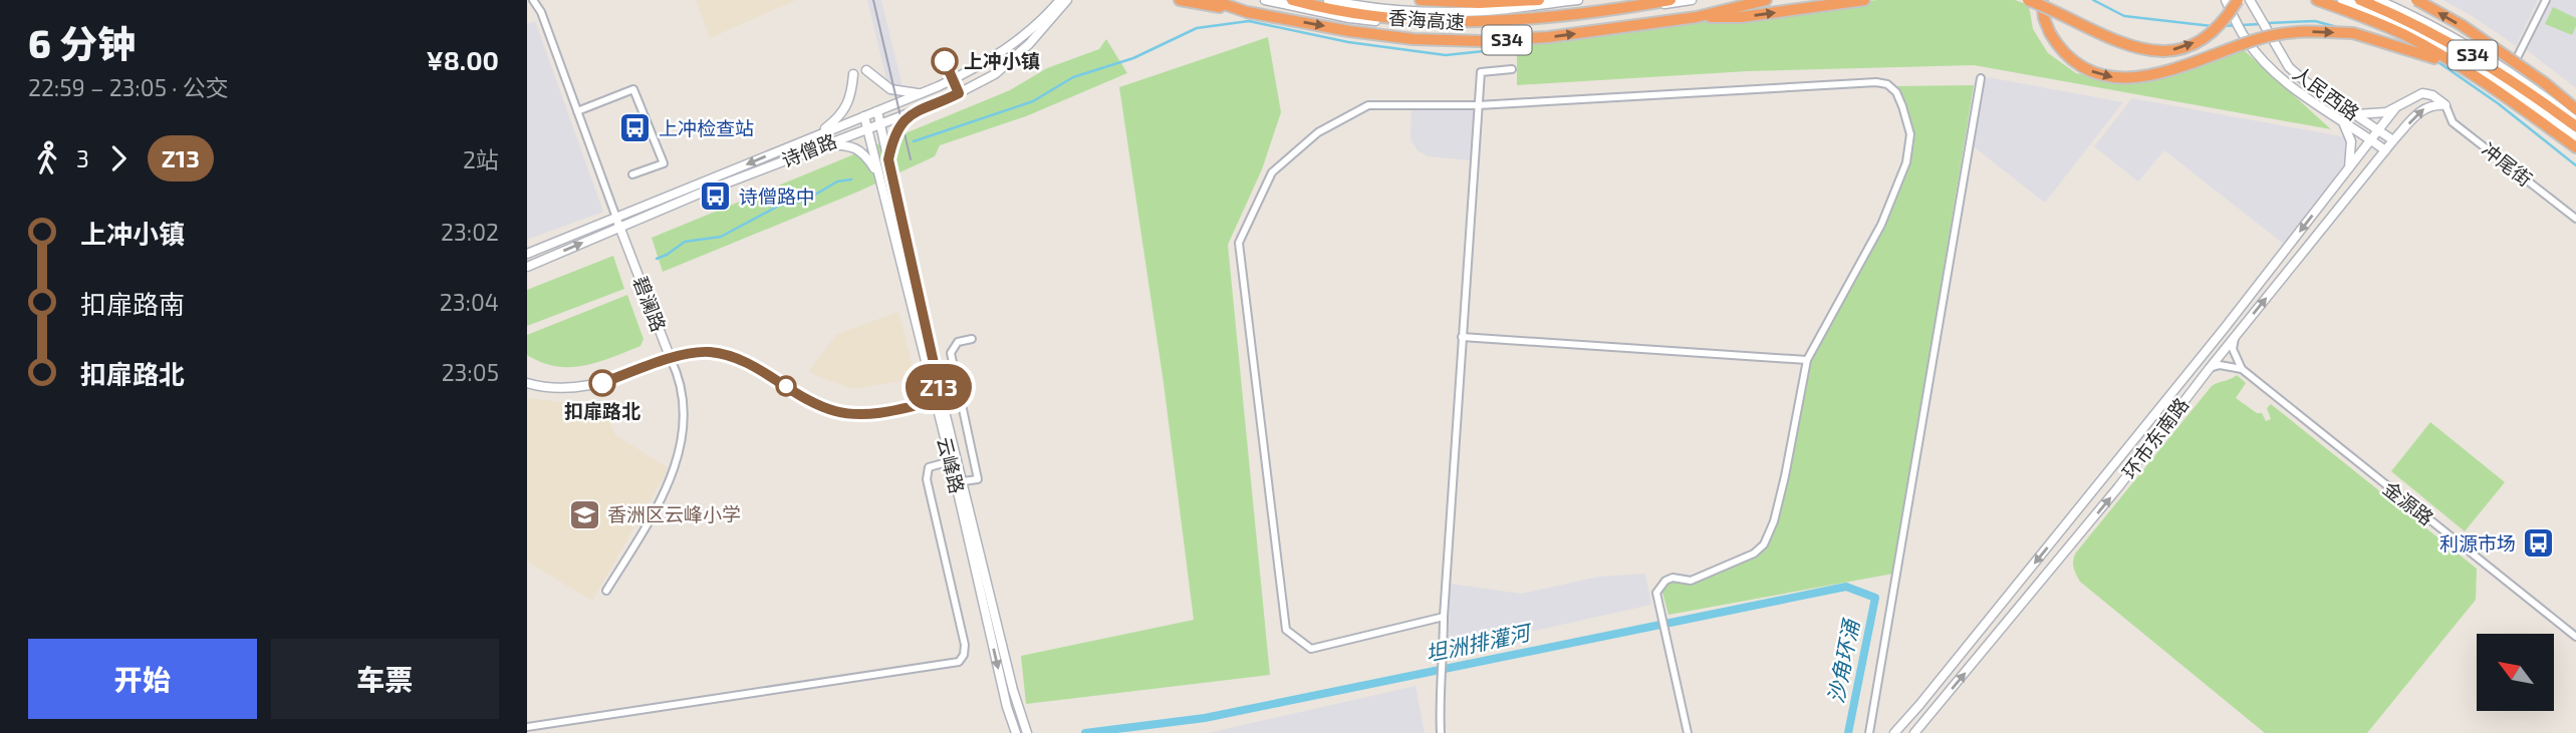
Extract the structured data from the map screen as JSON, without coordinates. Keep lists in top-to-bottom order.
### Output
{
  "streets": {
    "highway": ["香海高速", "S34"],
    "main road": [
      "人民西路",
      "诗僧路",
      "碧澜路",
      "环市东南路",
      "云峰路"
    ],
    "street": ["冲尾街", "金源路"]
  },
  "crossings": [
    ["人民西路", "环市东南路"],
    ["诗僧路", "碧澜路"],
    ["诗僧路", "云峰路"],
    ["冲尾街", "环市东南路"]
  ],
  "water": ["坦洲排灌河", "沙角环涌"],
  "places": {
    "other": ["上冲小镇", "扣扉路北"],
    "bus stop": ["上冲检查站", "诗僧路中", "利源市场"],
    "school or university": ["香洲区云峰小学"]
  },
  "lines": ["bus line Z13"],
  "north": "top left",
  "page": {
    "heading": ["6 分钟", "22:59 – 23:05 · 公交", "¥8.00"],
    "on_map": "Z13",
    "legs": ["3", "Z13", "2站"],
    "list": [
      {
        "name": "上冲小镇",
        "value": "23:02"
      },
      {
        "name": "扣扉路南",
        "value": "23:04"
      },
      {
        "name": "扣扉路北",
        "value": "23:05"
      }
    ],
    "buttons": ["开始", "车票"]
  }
}
